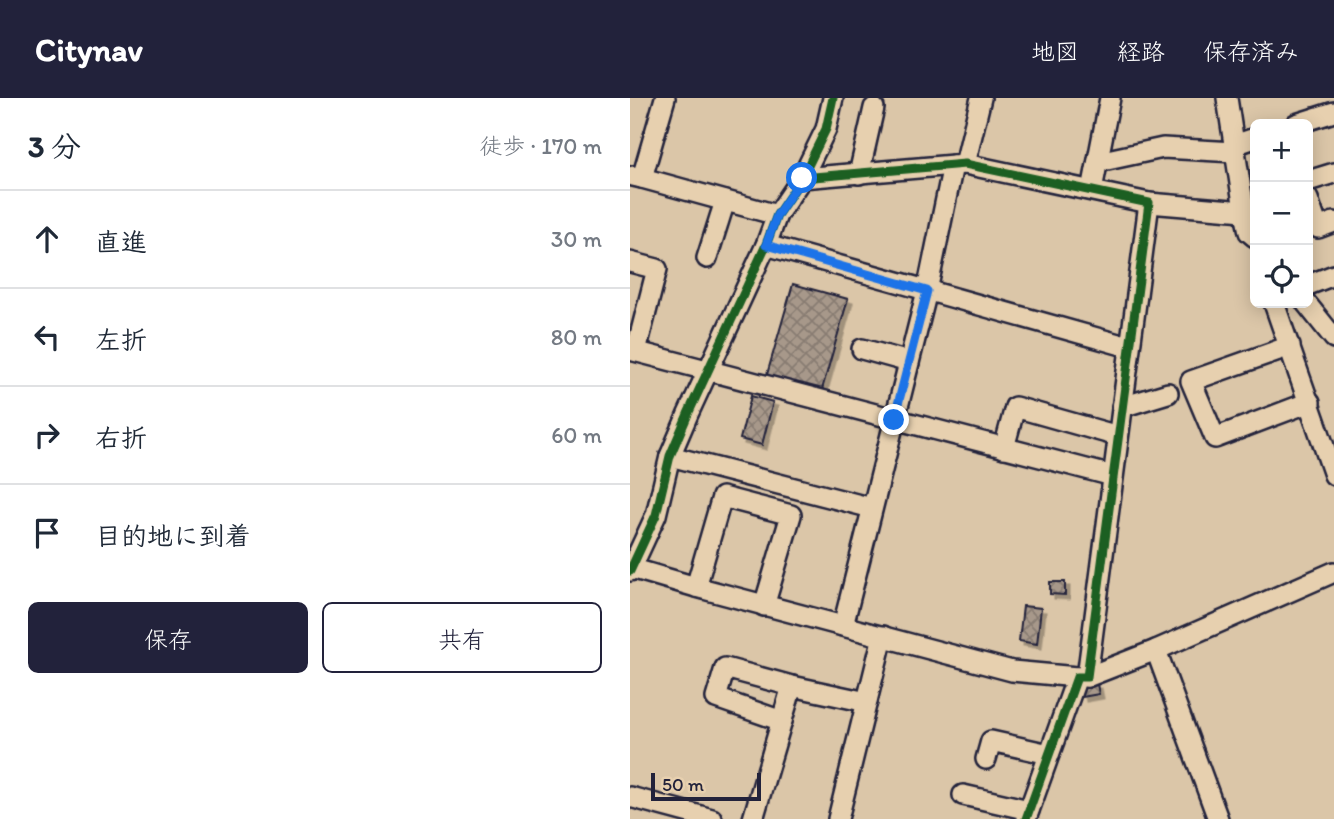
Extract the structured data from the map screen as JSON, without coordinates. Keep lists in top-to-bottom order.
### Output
{
  "scale_bar": "50 m",
  "page": {
    "header": "Citynav",
    "nav": ["地図", "経路", "保存済み"],
    "heading": ["3 分", "徒歩 · 170 m"],
    "map_buttons": ["+", "−"],
    "list": [
      ["直進", "30 m"],
      ["左折", "80 m"],
      ["右折", "60 m"],
      "目的地に到着"
    ],
    "buttons": ["保存", "共有"],
    "scale": "50 m"
  }
}
